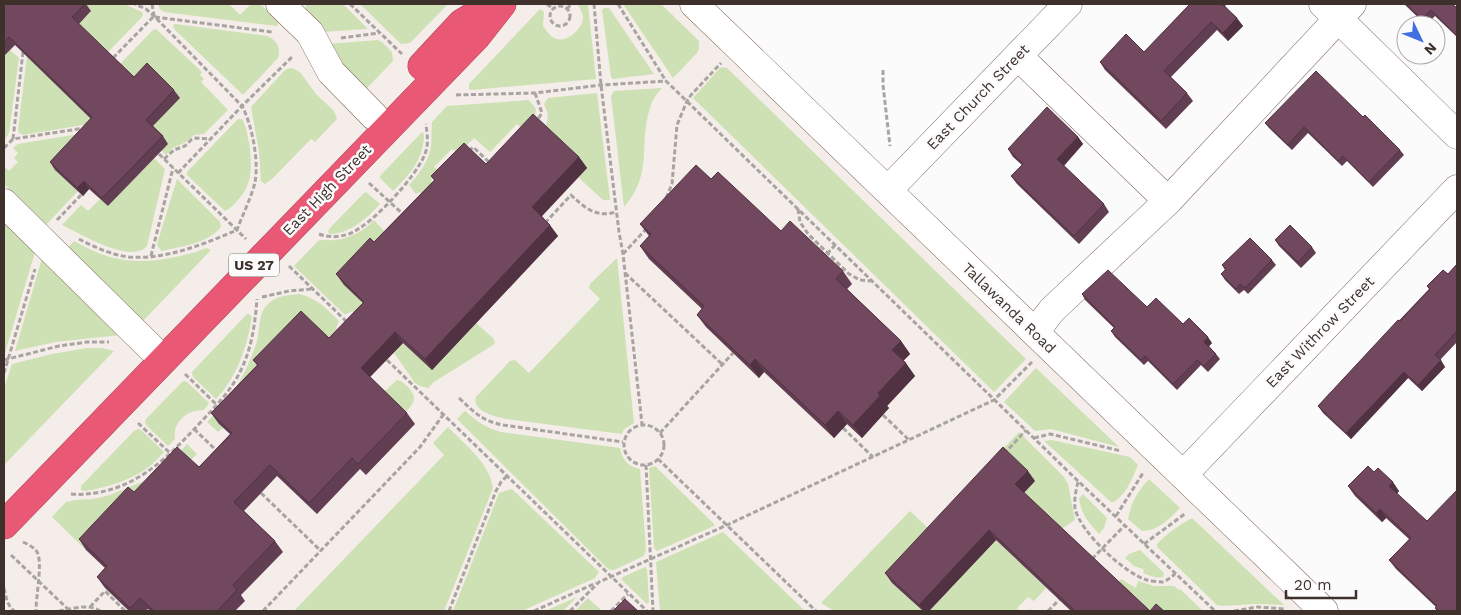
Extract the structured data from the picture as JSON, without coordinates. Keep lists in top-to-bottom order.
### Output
{
  "streets": {
    "highway": ["East High Street", "US 27"],
    "street": ["East Church Street", "Tallawanda Road", "East Withrow Street"]
  },
  "crossings": [
    ["East Church Street", "Tallawanda Road"],
    ["Tallawanda Road", "East Withrow Street"]
  ],
  "scale_bar": "20 m",
  "north": "bottom right"
}
